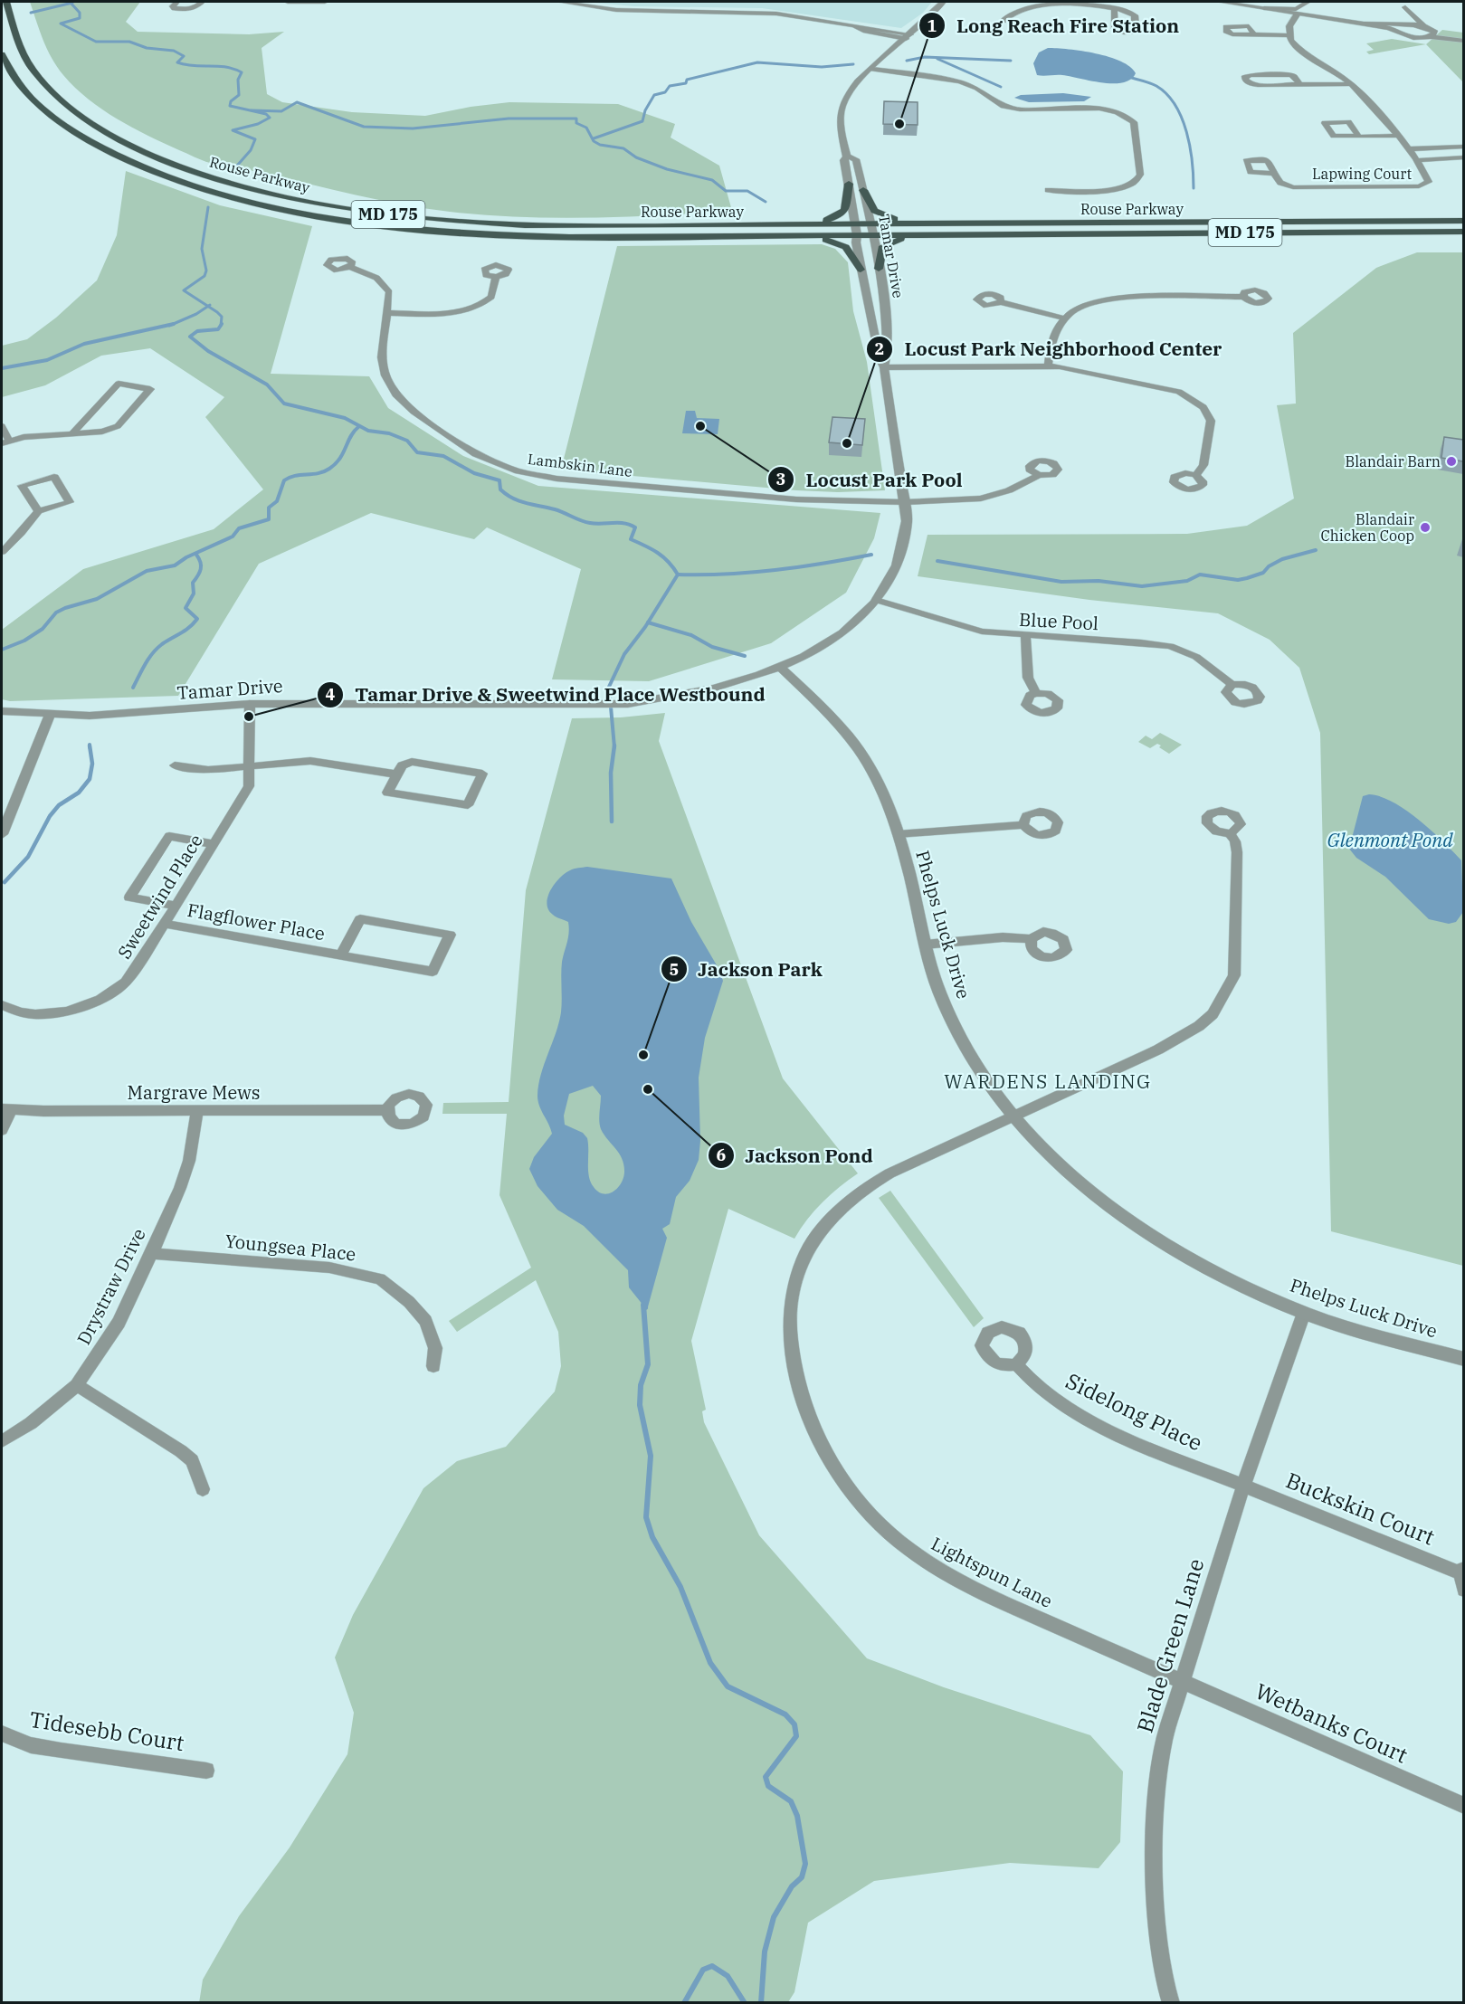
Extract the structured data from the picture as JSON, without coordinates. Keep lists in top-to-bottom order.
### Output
{
  "streets": {
    "main road": ["Rouse Parkway", "MD 175"],
    "street": [
      "Lapwing Court",
      "Tamar Drive",
      "Lambskin Lane",
      "Blue Pool",
      "Sweetwind Place",
      "Flagflower Place",
      "Phelps Luck Drive",
      "Margrave Mews",
      "Youngsea Place",
      "Drystraw Drive",
      "Sidelong Place",
      "Buckskin Court",
      "Lightspun Lane",
      "Blade Green Lane",
      "Wetbanks Court",
      "Tidesebb Court"
    ]
  },
  "crossings": [
    ["Rouse Parkway", "Tamar Drive"],
    ["Tamar Drive", "Lambskin Lane"],
    ["Tamar Drive", "Blue Pool"],
    ["Tamar Drive", "Sweetwind Place"],
    ["Tamar Drive", "Phelps Luck Drive"],
    ["Sweetwind Place", "Flagflower Place"],
    ["Phelps Luck Drive", "Lightspun Lane"],
    ["Phelps Luck Drive", "Blade Green Lane"],
    ["Margrave Mews", "Drystraw Drive"],
    ["Youngsea Place", "Drystraw Drive"],
    ["Sidelong Place", "Buckskin Court"],
    ["Sidelong Place", "Blade Green Lane"],
    ["Buckskin Court", "Blade Green Lane"],
    ["Lightspun Lane", "Blade Green Lane"],
    ["Lightspun Lane", "Wetbanks Court"],
    ["Blade Green Lane", "Wetbanks Court"]
  ],
  "districts": ["WARDENS LANDING"],
  "water": ["Glenmont Pond"],
  "places": [
    "Long Reach Fire Station",
    "Locust Park Pool",
    "Locust Park Neighborhood Center",
    "Blandair Barn",
    "Blandair Chicken Coop",
    "Tamar Drive & Sweetwind Place Westbound",
    "Jackson Park",
    "Jackson Pond"
  ]
}
